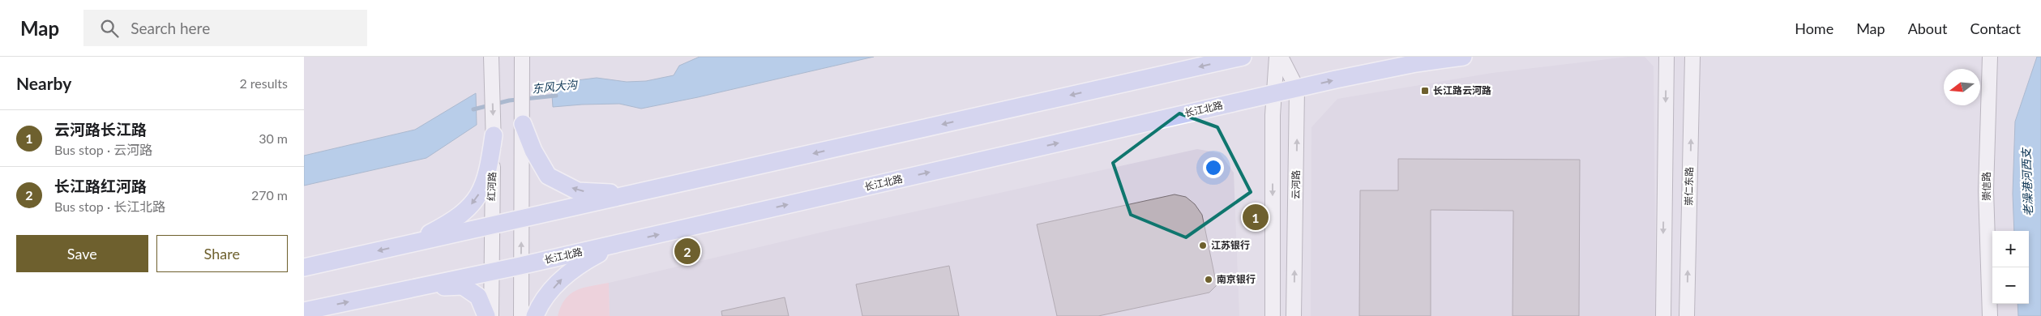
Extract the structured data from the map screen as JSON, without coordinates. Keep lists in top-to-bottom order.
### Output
{
  "streets": {
    "main road": ["长江北路"],
    "street": [
      "云河路",
      "红河路",
      "崇仁东路",
      "崇信路"
    ]
  },
  "crossings": [
    ["长江北路", "云河路"],
    ["长江北路", "红河路"]
  ],
  "water": ["东风大沟", "老澡港河西支"],
  "places": {
    "transit": ["长江路云河路"],
    "other": ["江苏银行", "南京银行"]
  },
  "north": "left",
  "page": {
    "header": "Map",
    "search": "Search here",
    "nav": [
      "Home",
      "Map",
      "About",
      "Contact"
    ],
    "heading": ["Nearby", "2 results"],
    "list": [
      {
        "mark": "1",
        "name": "云河路长江路",
        "note": "Bus stop · 云河路",
        "value": "30 m"
      },
      {
        "mark": "2",
        "name": "长江路红河路",
        "note": "Bus stop · 长江北路",
        "value": "270 m"
      }
    ],
    "pins": ["1", "2"],
    "buttons": ["Save", "Share"],
    "map_buttons": ["+", "−"]
  }
}
